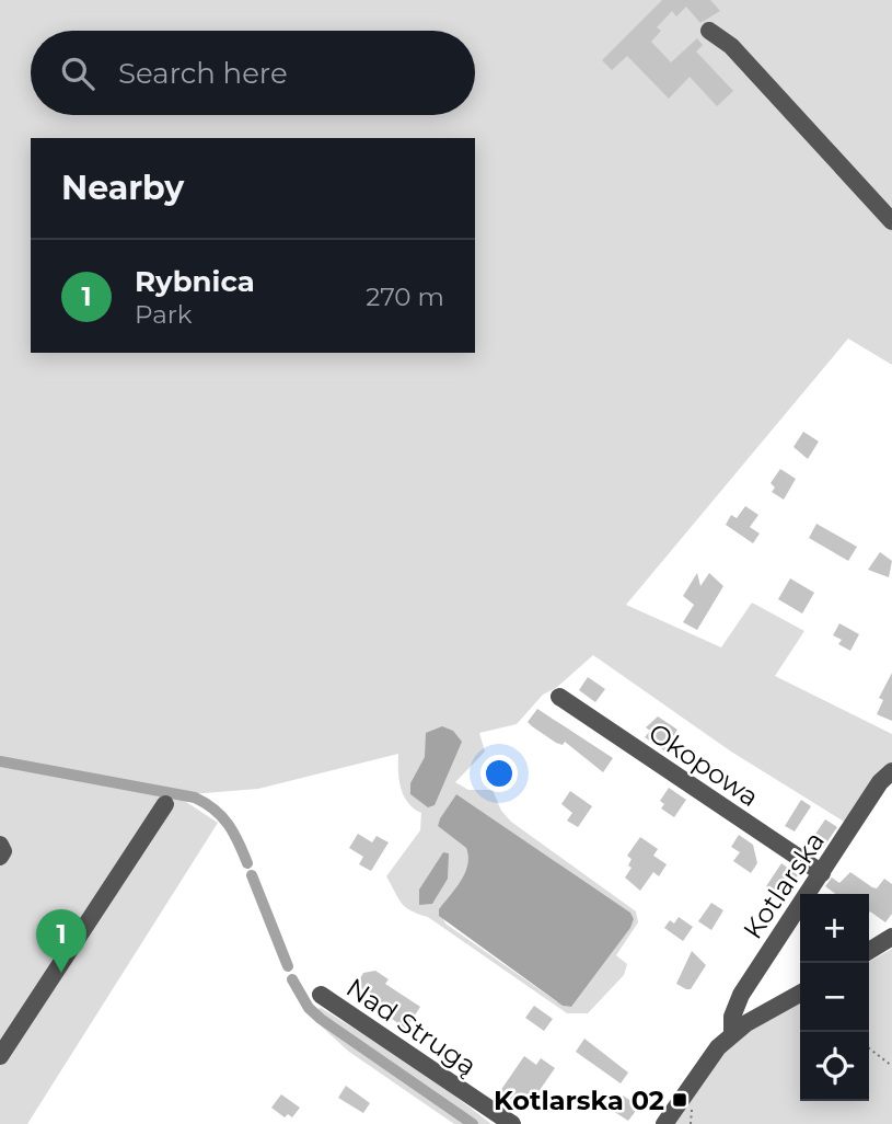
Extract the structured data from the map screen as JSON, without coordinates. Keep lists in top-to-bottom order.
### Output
{
  "streets": {
    "street": ["Okopowa", "Kotlarska", "Nad Strugą"]
  },
  "crossings": [
    ["Okopowa", "Kotlarska"]
  ],
  "places": {
    "transit": ["Kotlarska 02"]
  },
  "page": {
    "search": "Search here",
    "heading": "Nearby",
    "list": [
      {
        "mark": "1",
        "name": "Rybnica",
        "note": "Park",
        "value": "270 m"
      }
    ],
    "map_buttons": ["+", "−"],
    "pins": "1"
  }
}
